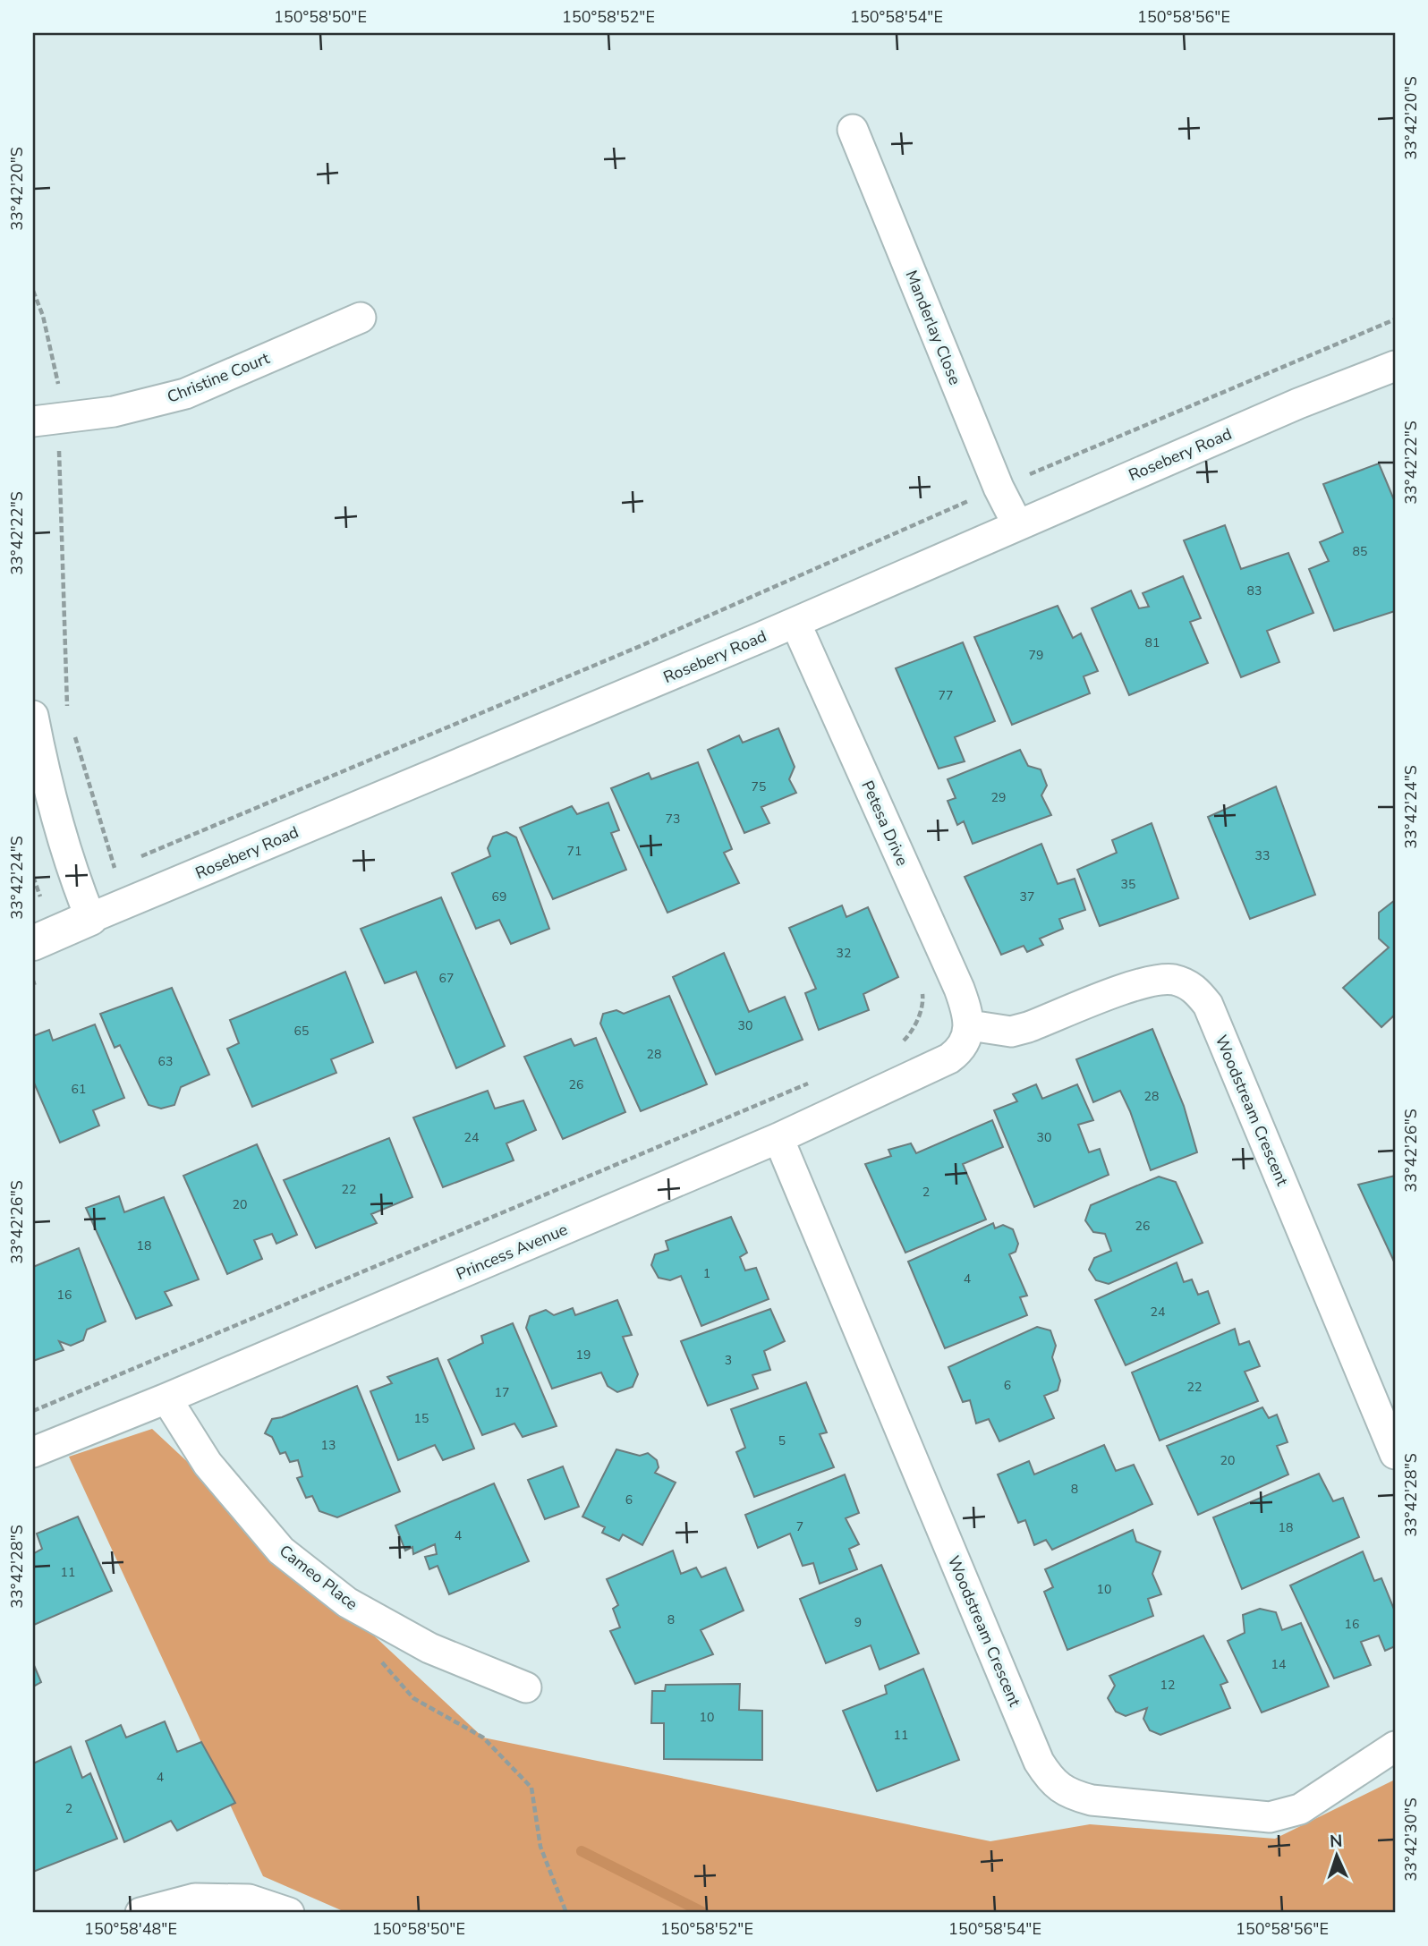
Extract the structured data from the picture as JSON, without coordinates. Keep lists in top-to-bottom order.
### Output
{
  "streets": {
    "street": [
      "Manderlay Close",
      "Christine Court",
      "Rosebery Road",
      "Petesa Drive",
      "Woodstream Crescent",
      "Princess Avenue",
      "Cameo Place"
    ]
  },
  "crossings": [
    ["Manderlay Close", "Rosebery Road"],
    ["Rosebery Road", "Petesa Drive"],
    ["Petesa Drive", "Woodstream Crescent"],
    ["Petesa Drive", "Princess Avenue"],
    ["Woodstream Crescent", "Princess Avenue"],
    ["Princess Avenue", "Cameo Place"]
  ],
  "house_numbers": [
    "85",
    "83",
    "81",
    "79",
    "77",
    "75",
    "29",
    "73",
    "71",
    "33",
    "35",
    "69",
    "37",
    "32",
    "67",
    "30",
    "65",
    "28",
    "63",
    "26",
    "61",
    "28",
    "24",
    "30",
    "22",
    "2",
    "20",
    "26",
    "18",
    "1",
    "4",
    "16",
    "24",
    "19",
    "3",
    "6",
    "22",
    "17",
    "15",
    "5",
    "13",
    "20",
    "8",
    "6",
    "7",
    "18",
    "4",
    "11",
    "10",
    "8",
    "9",
    "16",
    "14",
    "12",
    "10",
    "11",
    "4",
    "2"
  ],
  "north": "top",
  "coordinates": [
    "150°58'50\"E",
    "150°58'52\"E",
    "150°58'54\"E",
    "150°58'56\"E",
    "33°42'20\"S",
    "33°42'22\"S",
    "33°42'24\"S",
    "33°42'26\"S",
    "33°42'28\"S",
    "33°42'30\"S",
    "150°58'48\"E"
  ]
}
